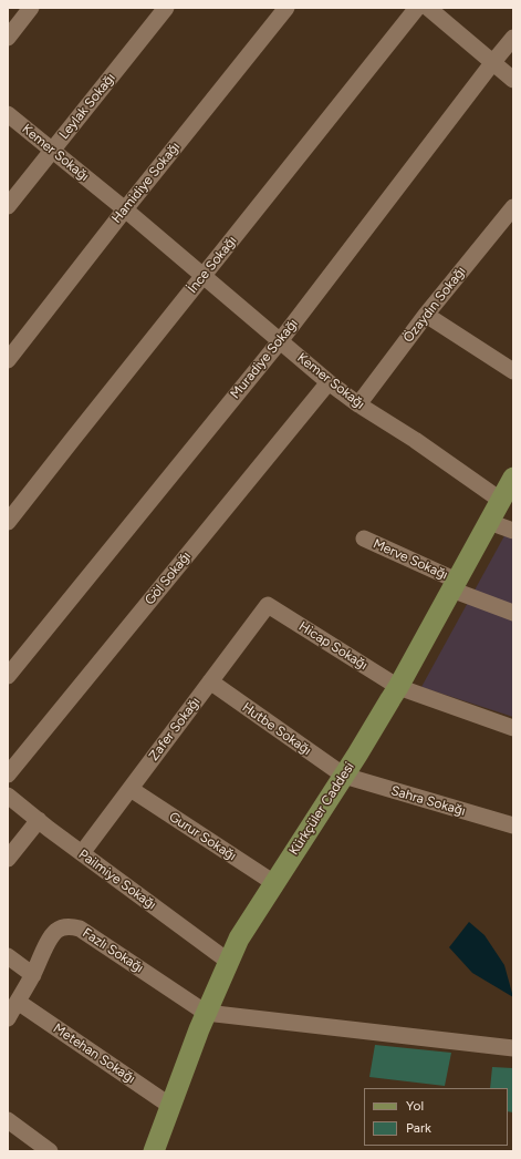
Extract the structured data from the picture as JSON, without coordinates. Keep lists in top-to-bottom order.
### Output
{
  "streets": {
    "main road": ["Kürkçüler Caddesi"],
    "street": [
      "Leylak Sokağı",
      "Kemer Sokağı",
      "Hamidiye Sokağı",
      "İnce Sokağı",
      "Özaydın Sokağı",
      "Muradiye Sokağı",
      "Merve Sokağı",
      "Göl Sokağı",
      "Hicap Sokağı",
      "Zafer Sokağı",
      "Hutbe Sokağı",
      "Sahra Sokağı",
      "Gurur Sokağı",
      "Pailmiye Sokağı",
      "Fazlı Sokağı",
      "Metehan Sokağı"
    ]
  },
  "crossings": [
    ["Leylak Sokağı", "Kemer Sokağı"],
    ["Kemer Sokağı", "Hamidiye Sokağı"],
    ["Kemer Sokağı", "İnce Sokağı"],
    ["Kemer Sokağı", "Özaydın Sokağı"],
    ["Kemer Sokağı", "Muradiye Sokağı"],
    ["Kemer Sokağı", "Göl Sokağı"],
    ["Kemer Sokağı", "Kürkçüler Caddesi"],
    ["Merve Sokağı", "Kürkçüler Caddesi"],
    ["Hicap Sokağı", "Zafer Sokağı"],
    ["Hicap Sokağı", "Kürkçüler Caddesi"],
    ["Zafer Sokağı", "Hutbe Sokağı"],
    ["Zafer Sokağı", "Gurur Sokağı"],
    ["Zafer Sokağı", "Pailmiye Sokağı"],
    ["Hutbe Sokağı", "Sahra Sokağı"],
    ["Hutbe Sokağı", "Kürkçüler Caddesi"],
    ["Sahra Sokağı", "Kürkçüler Caddesi"],
    ["Kürkçüler Caddesi", "Gurur Sokağı"],
    ["Kürkçüler Caddesi", "Pailmiye Sokağı"],
    ["Kürkçüler Caddesi", "Fazlı Sokağı"],
    ["Kürkçüler Caddesi", "Metehan Sokağı"],
    ["Fazlı Sokağı", "Metehan Sokağı"]
  ],
  "legend": ["Yol", "Park"]
}
